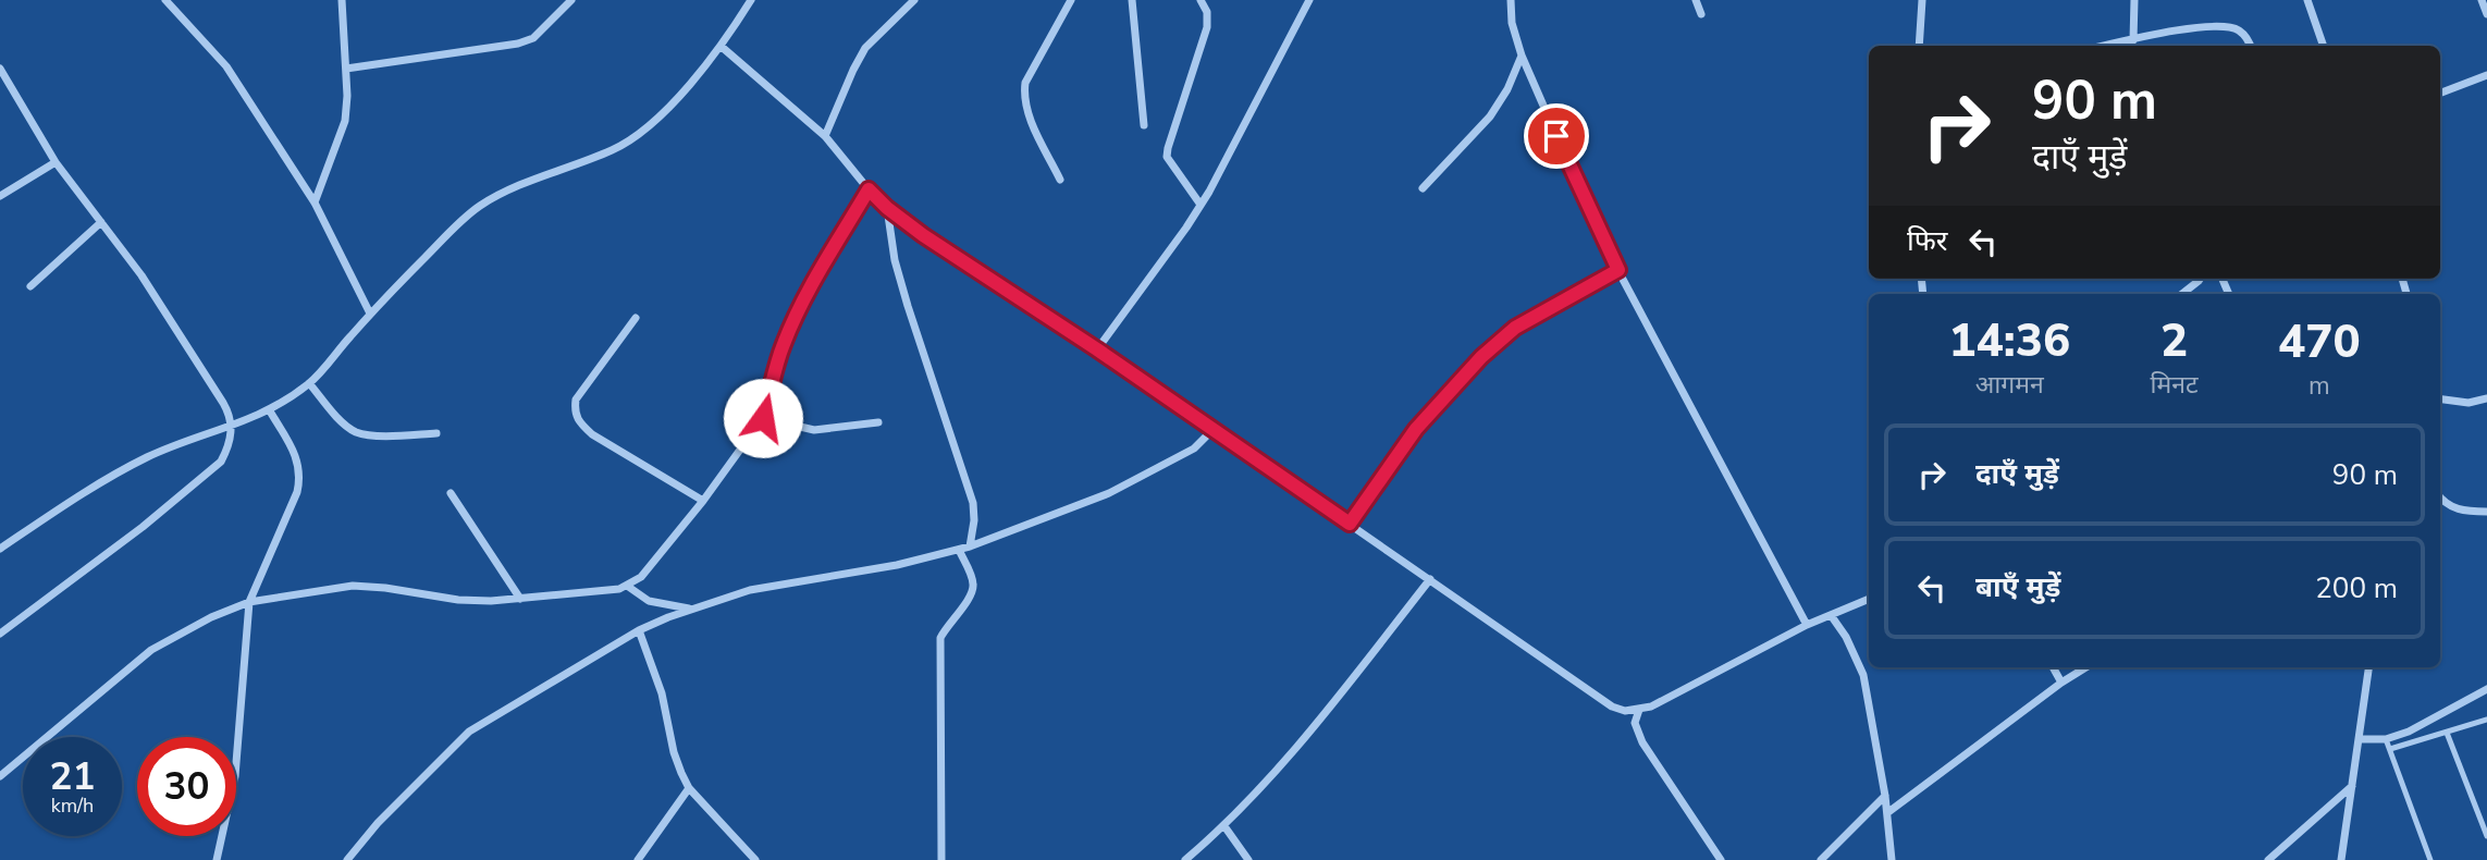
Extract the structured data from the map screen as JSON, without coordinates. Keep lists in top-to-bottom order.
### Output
{
  "page": {
    "turn": ["90 m", "दाएँ मुड़ें"],
    "then": "फिर",
    "eta": [
      "14:36",
      "आगमन",
      "2",
      "मिनट",
      "470",
      "m"
    ],
    "list": [
      {
        "name": "दाएँ मुड़ें",
        "value": "90 m"
      },
      {
        "name": "बाएँ मुड़ें",
        "value": "200 m"
      }
    ],
    "speed": "21 km/h",
    "limit": "30"
  }
}
